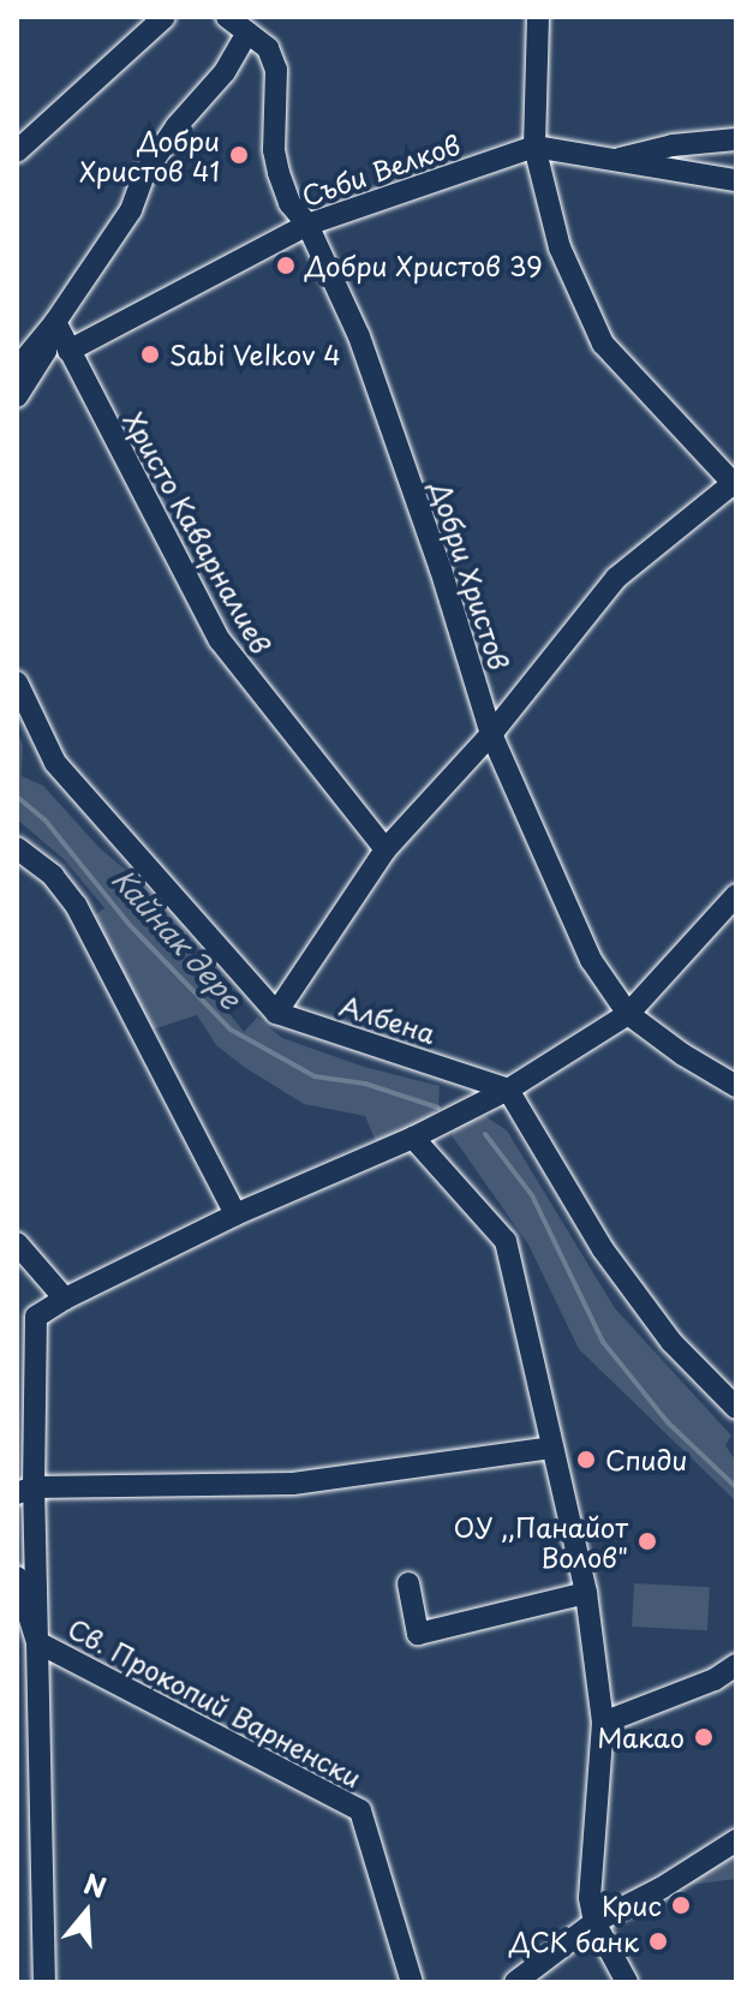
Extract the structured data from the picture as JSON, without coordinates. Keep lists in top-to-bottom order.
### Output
{
  "streets": {
    "street": [
      "Съби Велков",
      "Христо Каварналиев",
      "Добри Христов",
      "Албена",
      "Св. Прокопий Варненски"
    ]
  },
  "crossings": [
    ["Съби Велков", "Христо Каварналиев"],
    ["Съби Велков", "Добри Христов"]
  ],
  "water": ["Кайнак дере"],
  "places": [
    "Добри Христов 41",
    "Добри Христов 39",
    "Sabi Velkov 4",
    "Спиди",
    "ОУ ,,Панайот Волов\"",
    "Макао",
    "Крис",
    "ДСК банк"
  ],
  "north": "top"
}
